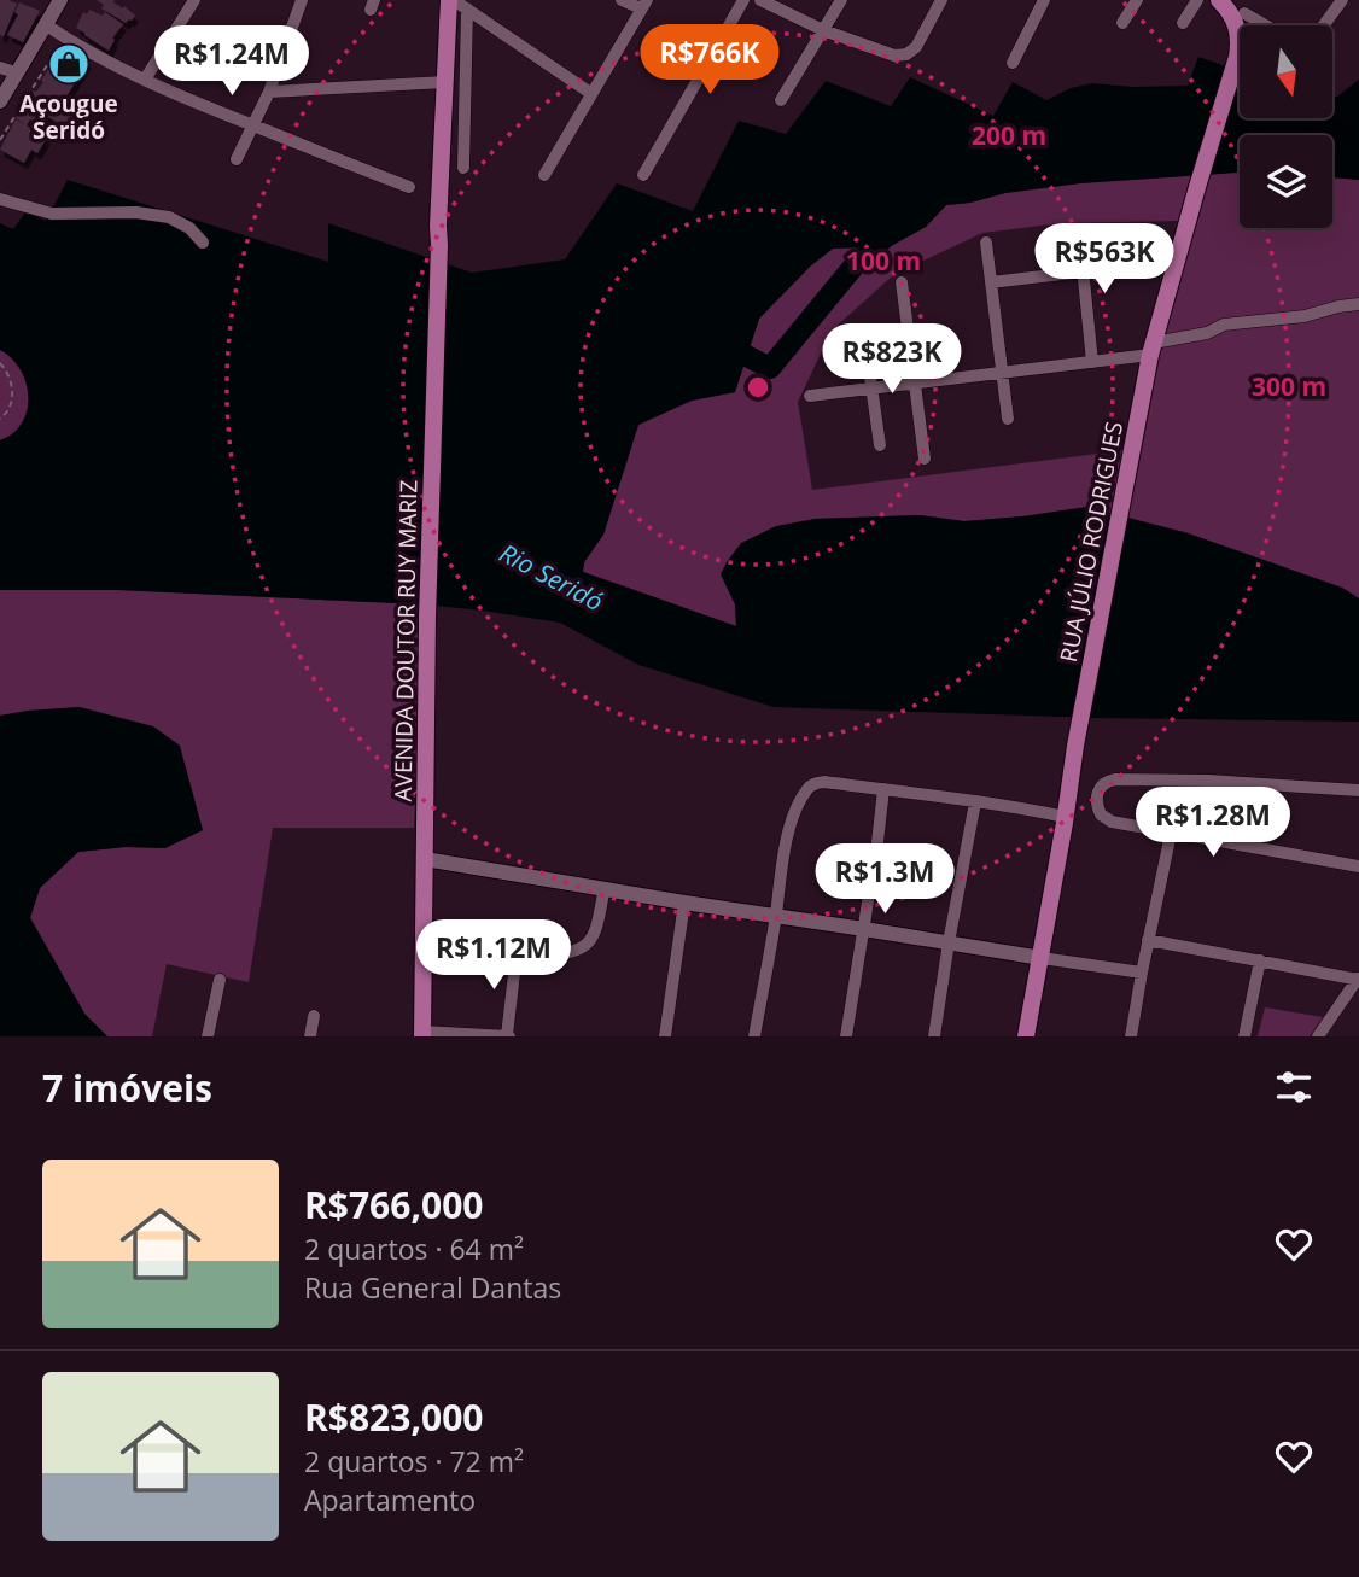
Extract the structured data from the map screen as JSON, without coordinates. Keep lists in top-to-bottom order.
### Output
{
  "streets": {
    "main road": ["RUA JÚLIO RODRIGUES", "AVENIDA DOUTOR RUY MARIZ"]
  },
  "water": ["Rio Seridó"],
  "places": {
    "shop": ["Açougue Seridó"]
  },
  "north": "bottom",
  "page": {
    "price": [
      "R$766K",
      "R$1.24M",
      "R$563K",
      "R$823K",
      "R$1.28M",
      "R$1.3M",
      "R$1.12M"
    ],
    "heading": "7 imóveis",
    "list": [
      {
        "name": "R$766,000",
        "note": "2 quartos · 64 m² · Rua General Dantas"
      },
      {
        "name": "R$823,000",
        "note": "2 quartos · 72 m² · Apartamento"
      }
    ]
  },
  "rings": ["200 m", "100 m", "300 m"]
}
